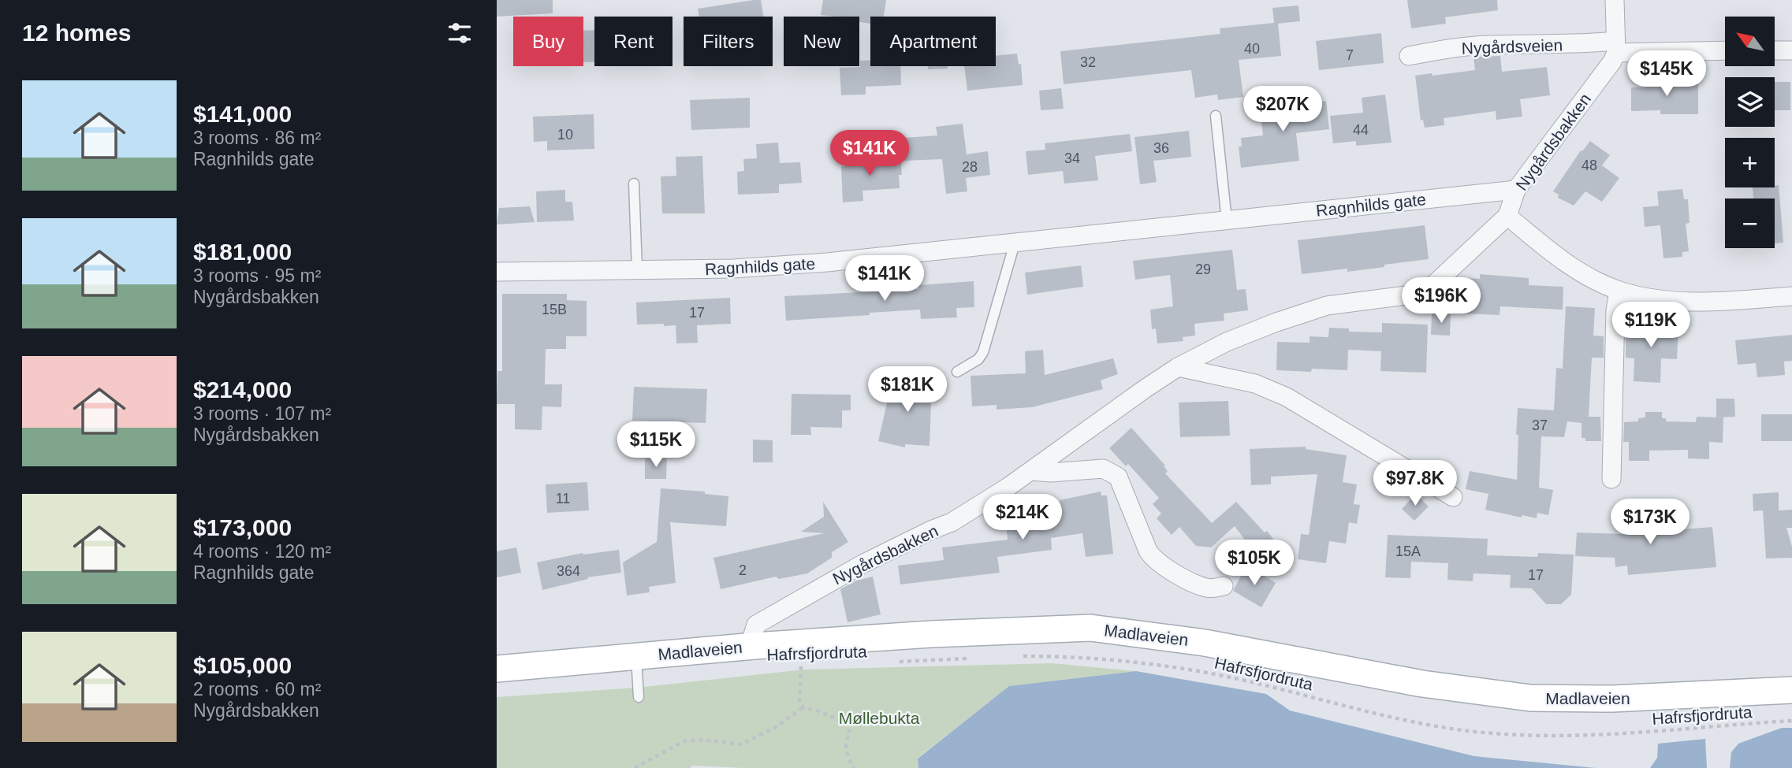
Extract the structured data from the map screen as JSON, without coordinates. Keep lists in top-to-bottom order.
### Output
{
  "streets": {
    "main road": ["Madlaveien"],
    "street": ["Nygårdsveien", "Nygårdsbakken", "Ragnhilds gate"],
    "path": ["Hafrsfjordruta"]
  },
  "crossings": [
    ["Nygårdsveien", "Nygårdsbakken"],
    ["Nygårdsbakken", "Ragnhilds gate"],
    ["Nygårdsbakken", "Madlaveien"]
  ],
  "parks": ["Møllebukta"],
  "house_numbers": [
    "40",
    "7",
    "32",
    "44",
    "10",
    "36",
    "34",
    "48",
    "28",
    "29",
    "15B",
    "17",
    "37",
    "11",
    "15A",
    "2",
    "364",
    "17"
  ],
  "north": "top left",
  "page": {
    "heading": "12 homes",
    "map_buttons": ["+", "−"],
    "chip": [
      "Buy",
      "Rent",
      "Filters",
      "New",
      "Apartment"
    ],
    "price": [
      "$145K",
      "$207K",
      "$141K",
      "$141K",
      "$196K",
      "$119K",
      "$181K",
      "$115K",
      "$97.8K",
      "$214K",
      "$173K",
      "$105K"
    ],
    "list": [
      {
        "name": "$141,000",
        "note": "3 rooms · 86 m² · Ragnhilds gate"
      },
      {
        "name": "$181,000",
        "note": "3 rooms · 95 m² · Nygårdsbakken"
      },
      {
        "name": "$214,000",
        "note": "3 rooms · 107 m² · Nygårdsbakken"
      },
      {
        "name": "$173,000",
        "note": "4 rooms · 120 m² · Ragnhilds gate"
      },
      {
        "name": "$105,000",
        "note": "2 rooms · 60 m² · Nygårdsbakken"
      }
    ]
  }
}
